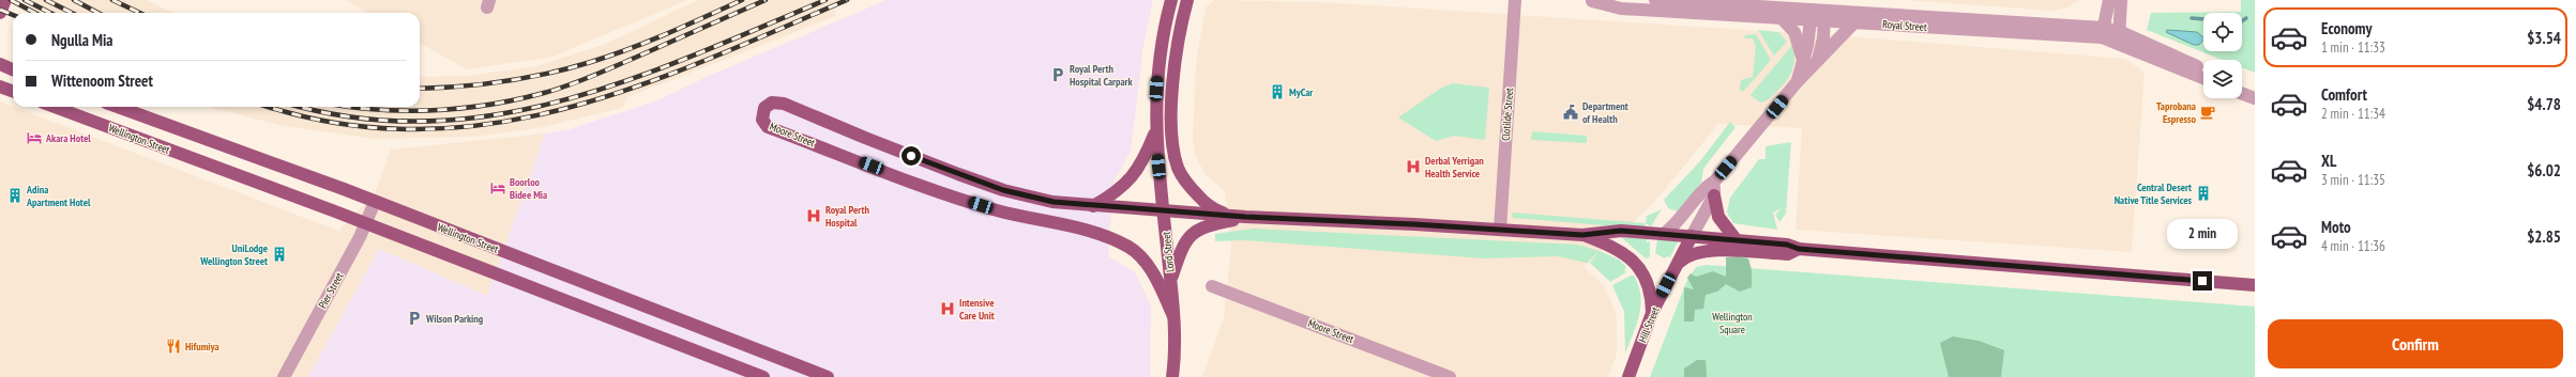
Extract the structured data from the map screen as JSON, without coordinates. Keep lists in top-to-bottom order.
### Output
{
  "streets": {
    "main road": [
      "Moore Street",
      "Wellington Street",
      "Lord Street",
      "Hill Street"
    ],
    "street": ["Royal Street", "Clotilde Street", "Pier Street"]
  },
  "crossings": [
    ["Moore Street", "Lord Street"],
    ["Wellington Street", "Pier Street"]
  ],
  "parks": ["Wellington Square"],
  "places": {
    "parking": ["Royal Perth Hospital Carpark", "Wilson Parking"],
    "building": [
      "MyCar",
      "Central Desert Native Title Services",
      "Adina Apartment Hotel",
      "UniLodge Wellington Street"
    ],
    "public building": ["Department of Health"],
    "cafe": ["Taprobana Espresso"],
    "hotel": ["Akara Hotel", "Boorloo Bidee Mia"],
    "hospital": ["Derbal Yerrigan Health Service", "Royal Perth Hospital", "Intensive Care Unit"],
    "restaurant": ["Hifumiya"]
  },
  "page": {
    "list": [
      {
        "name": "Economy",
        "note": "1 min · 11:33",
        "value": "$3.54"
      },
      {
        "name": "Comfort",
        "note": "2 min · 11:34",
        "value": "$4.78"
      },
      {
        "name": "XL",
        "note": "3 min · 11:35",
        "value": "$6.02"
      },
      {
        "name": "Moto",
        "note": "4 min · 11:36",
        "value": "$2.85"
      }
    ],
    "banner": ["Ngulla Mia", "Wittenoom Street"],
    "bubble": "2 min",
    "buttons": "Confirm"
  }
}
